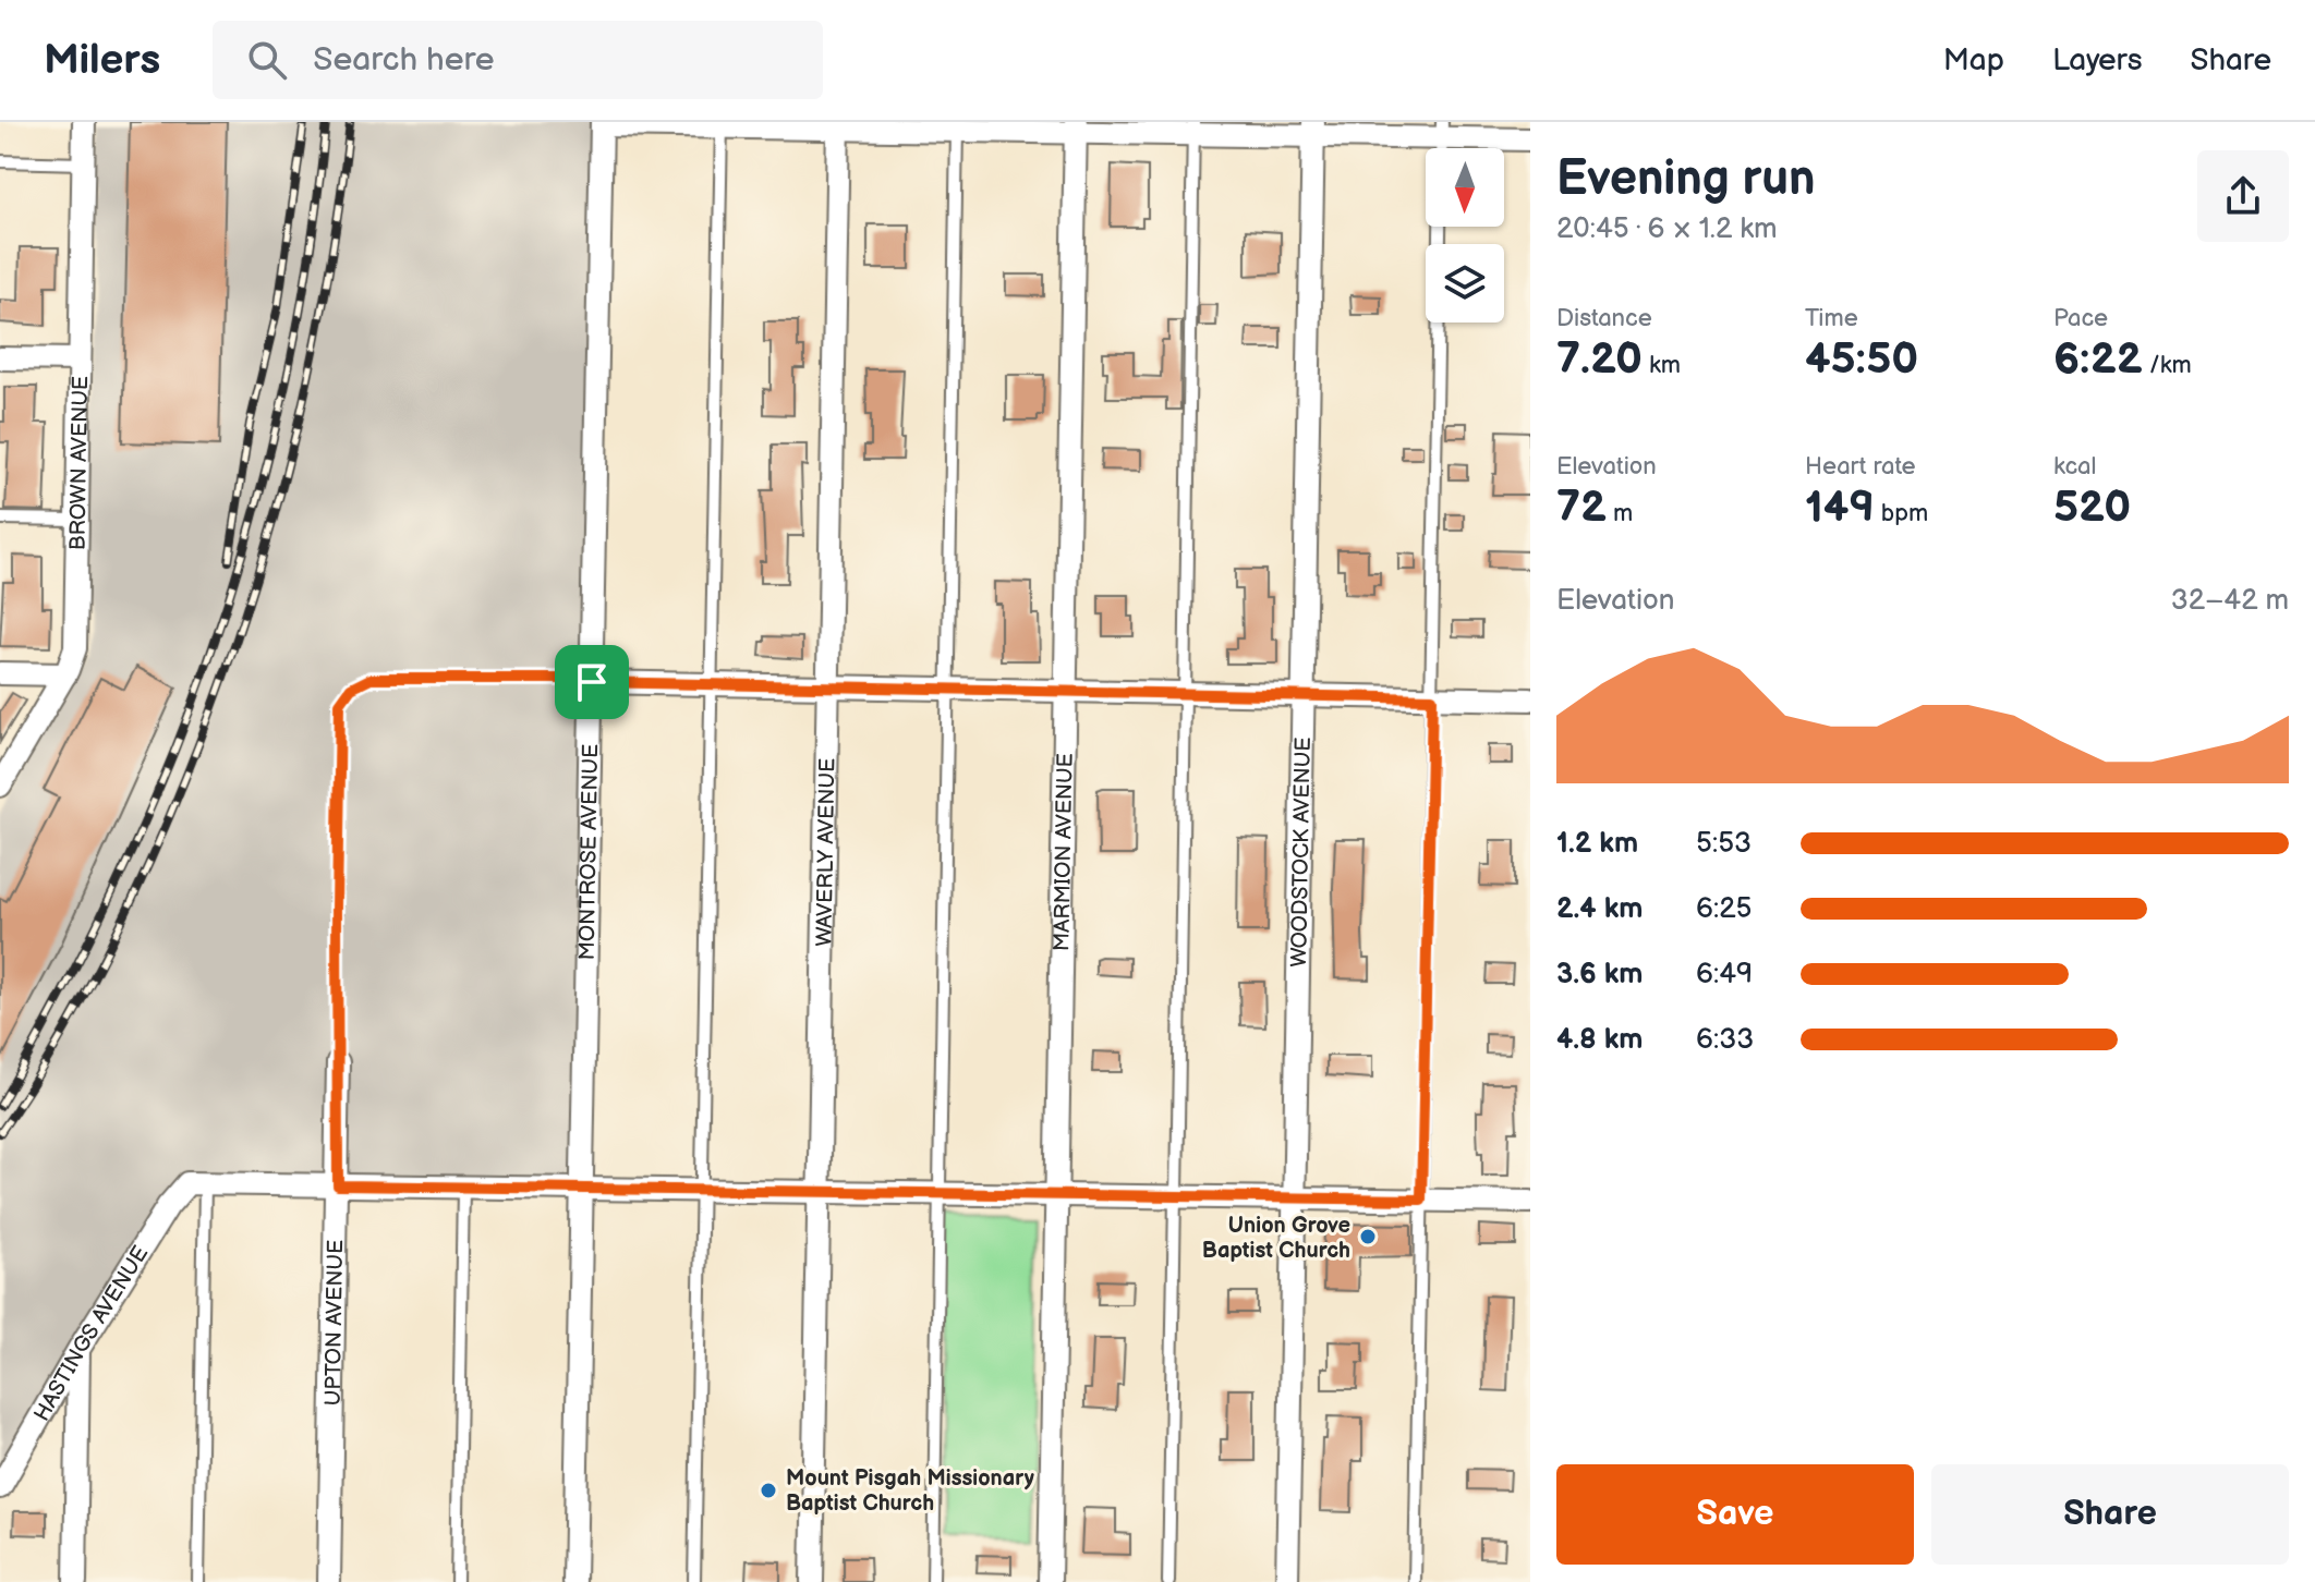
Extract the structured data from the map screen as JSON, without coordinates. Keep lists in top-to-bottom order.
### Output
{
  "streets": {
    "street": [
      "BROWN AVENUE",
      "MONTROSE AVENUE",
      "WAVERLY AVENUE",
      "MARMION AVENUE",
      "WOODSTOCK AVENUE",
      "UPTON AVENUE",
      "HASTINGS AVENUE"
    ]
  },
  "places": ["Union Grove Baptist Church", "Mount Pisgah Missionary Baptist Church"],
  "north": "bottom",
  "page": {
    "header": "Milers",
    "search": "Search here",
    "nav": ["Map", "Layers", "Share"],
    "heading": ["Evening run", "20:45 · 6 × 1.2 km"],
    "stats": [
      ["Distance", "7.20 km"],
      ["Time", "45:50"],
      ["Pace", "6:22 /km"],
      ["Elevation", "72 m"],
      ["Heart rate", "149 bpm"],
      ["kcal", "520"]
    ],
    "chart": ["Elevation", "32–42 m"],
    "list": [
      {
        "name": "1.2 km",
        "note": "5:53"
      },
      {
        "name": "2.4 km",
        "note": "6:25"
      },
      {
        "name": "3.6 km",
        "note": "6:49"
      },
      {
        "name": "4.8 km",
        "note": "6:33"
      }
    ],
    "buttons": ["Save", "Share"]
  }
}
